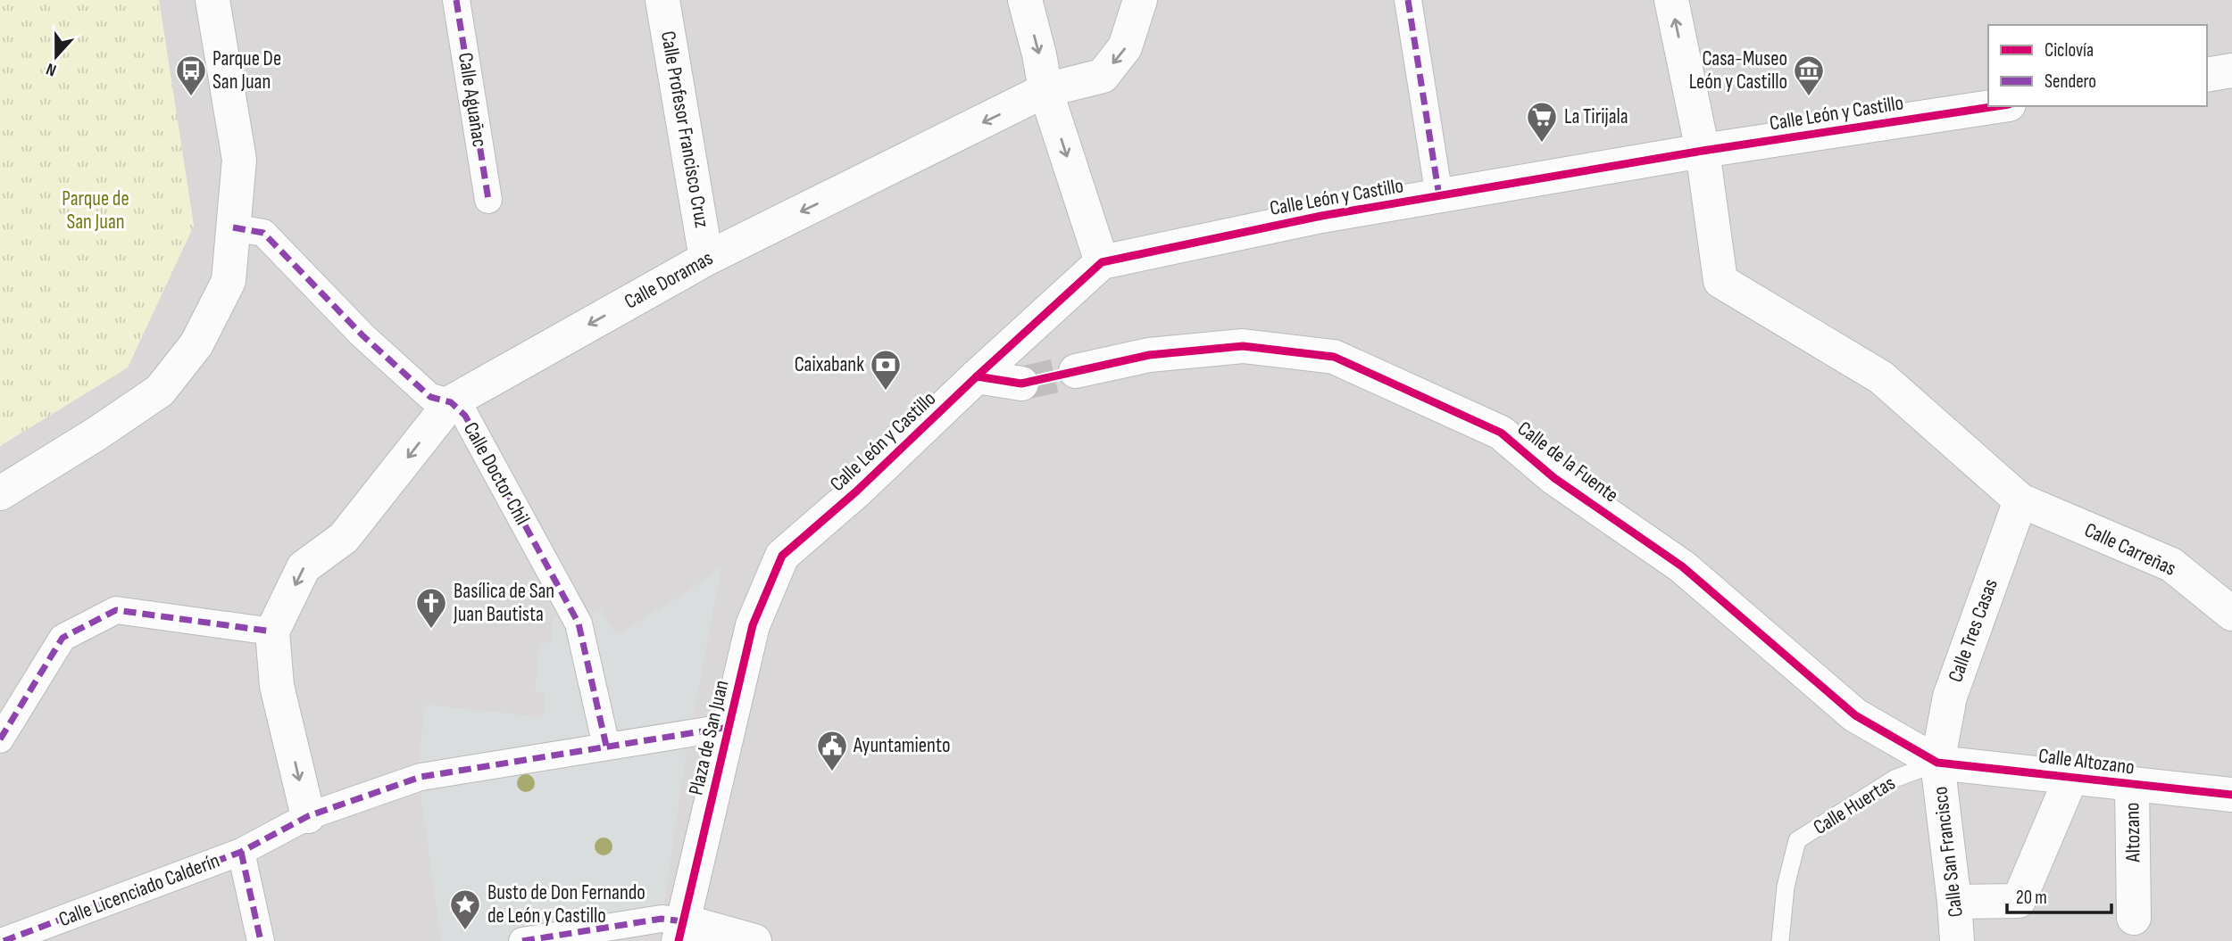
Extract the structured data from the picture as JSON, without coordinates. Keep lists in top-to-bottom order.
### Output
{
  "streets": {
    "street": [
      "Calle Aguañac",
      "Calle León y Castillo",
      "Calle Profesor Francisco Cruz",
      "Calle Doramas",
      "Calle de la Fuente",
      "Calle Doctor Chil",
      "Calle Carreñas",
      "Calle Tres Casas",
      "Plaza de San Juan",
      "Calle Altozano",
      "Altozano",
      "Calle San Francisco",
      "Calle Licenciado Calderín"
    ],
    "lane": ["Calle Huertas"]
  },
  "crossings": [
    ["Calle León y Castillo", "Calle Carreñas"],
    ["Calle León y Castillo", "Plaza de San Juan"],
    ["Calle Profesor Francisco Cruz", "Calle Doramas"],
    ["Calle Doramas", "Calle Doctor Chil"],
    ["Calle de la Fuente", "Calle Tres Casas"],
    ["Calle de la Fuente", "Calle Altozano"],
    ["Calle de la Fuente", "Calle Huertas"],
    ["Calle de la Fuente", "Calle San Francisco"],
    ["Calle Doctor Chil", "Calle Licenciado Calderín"],
    ["Calle Carreñas", "Calle Tres Casas"],
    ["Calle Tres Casas", "Calle Altozano"],
    ["Calle Tres Casas", "Calle Huertas"],
    ["Calle Tres Casas", "Calle San Francisco"],
    ["Plaza de San Juan", "Calle Licenciado Calderín"],
    ["Calle Altozano", "Calle Huertas"],
    ["Calle Altozano", "Altozano"],
    ["Calle Altozano", "Calle San Francisco"],
    ["Calle Huertas", "Calle San Francisco"]
  ],
  "parks": ["Parque de San Juan"],
  "places": {
    "bus stop": ["Parque De San Juan"],
    "museum": ["Casa-Museo León y Castillo"],
    "supermarket": ["La Tirijala"],
    "bank": ["Caixabank"],
    "church": ["Basílica de San Juan Bautista"],
    "public building": ["Ayuntamiento"],
    "place": ["Busto de Don Fernando de León y Castillo"]
  },
  "legend": ["Ciclovía", "Sendero"],
  "scale_bar": "20 m",
  "north": "bottom"
}
